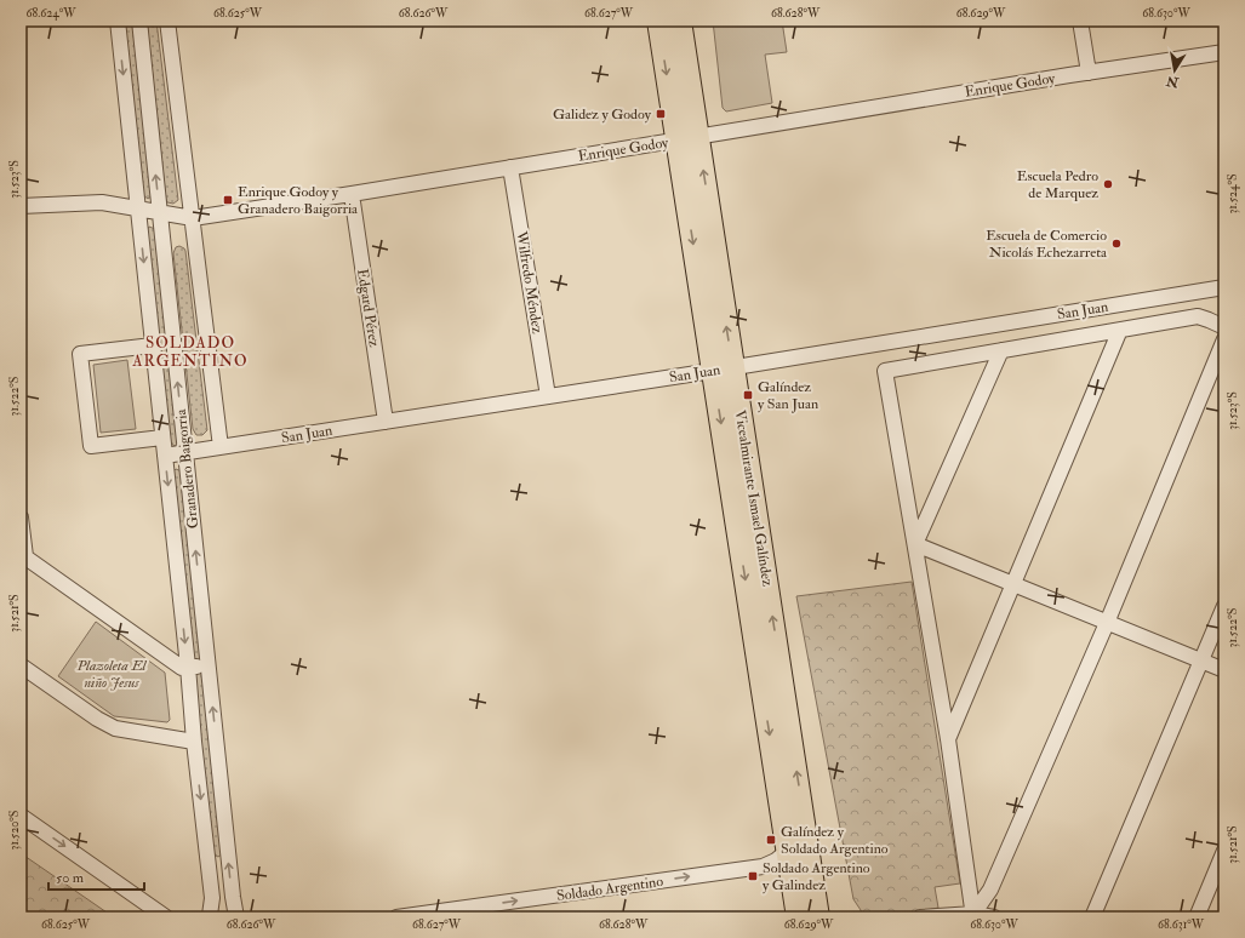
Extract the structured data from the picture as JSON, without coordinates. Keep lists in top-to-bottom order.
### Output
{
  "streets": {
    "main road": ["Vicealmirante Ismael Galíndez"],
    "street": [
      "Enrique Godoy",
      "Wilfredo Méndez",
      "Edgard Pérez",
      "San Juan",
      "Granadero Baigorria",
      "Soldado Argentino"
    ]
  },
  "crossings": [
    ["Enrique Godoy", "Wilfredo Méndez"],
    ["Enrique Godoy", "Edgard Pérez"],
    ["Enrique Godoy", "Granadero Baigorria"],
    ["Enrique Godoy", "Vicealmirante Ismael Galíndez"],
    ["Wilfredo Méndez", "San Juan"],
    ["Edgard Pérez", "San Juan"],
    ["San Juan", "Granadero Baigorria"],
    ["San Juan", "Vicealmirante Ismael Galíndez"],
    ["Vicealmirante Ismael Galíndez", "Soldado Argentino"]
  ],
  "one_way": ["Soldado Argentino"],
  "districts": ["SOLDADO ARGENTINO"],
  "parks": ["Plazoleta El niño Jesus"],
  "places": {
    "transit": [
      "Galidez y Godoy",
      "Enrique Godoy y Granadero Baigorria",
      "Galíndez y San Juan",
      "Galíndez y Soldado Argentino",
      "Soldado Argentino y Galindez"
    ],
    "other": ["Escuela Pedro de Marquez", "Escuela de Comercio Nicolás Echezarreta"]
  },
  "scale_bar": "50 m",
  "north": "bottom",
  "coordinates": [
    "68.624°W",
    "68.625°W",
    "68.626°W",
    "68.627°W",
    "68.628°W",
    "68.629°W",
    "68.630°W",
    "31.523°S",
    "31.524°S",
    "31.522°S",
    "31.521°S",
    "31.520°S",
    "68.631°W"
  ]
}
